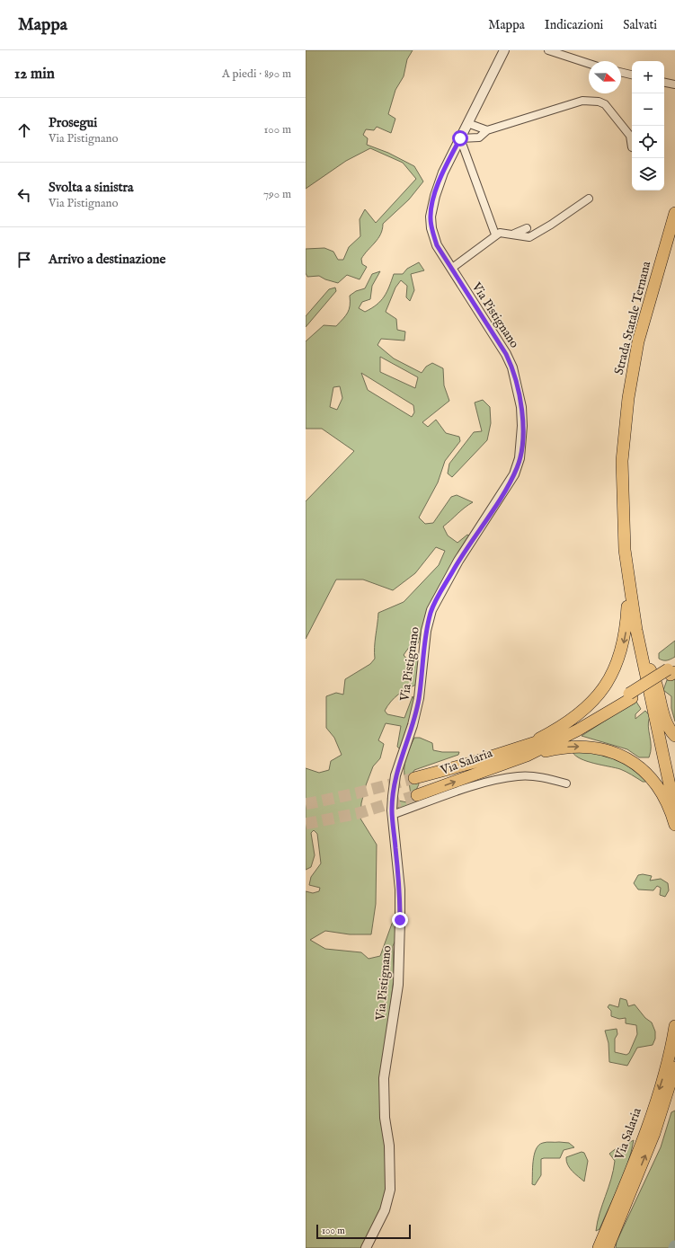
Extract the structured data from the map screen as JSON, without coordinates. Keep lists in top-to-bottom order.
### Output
{
  "streets": {
    "highway": ["Strada Statale Ternana", "Via Salaria"],
    "street": ["Via Pistignano"]
  },
  "scale_bar": "100 m",
  "north": "right",
  "page": {
    "header": "Mappa",
    "nav": ["Mappa", "Indicazioni", "Salvati"],
    "heading": ["12 min", "A piedi · 890 m"],
    "map_buttons": ["+", "−"],
    "list": [
      ["Prosegui", "Via Pistignano", "100 m"],
      ["Svolta a sinistra", "Via Pistignano", "790 m"],
      "Arrivo a destinazione"
    ],
    "scale": "100 m"
  }
}
